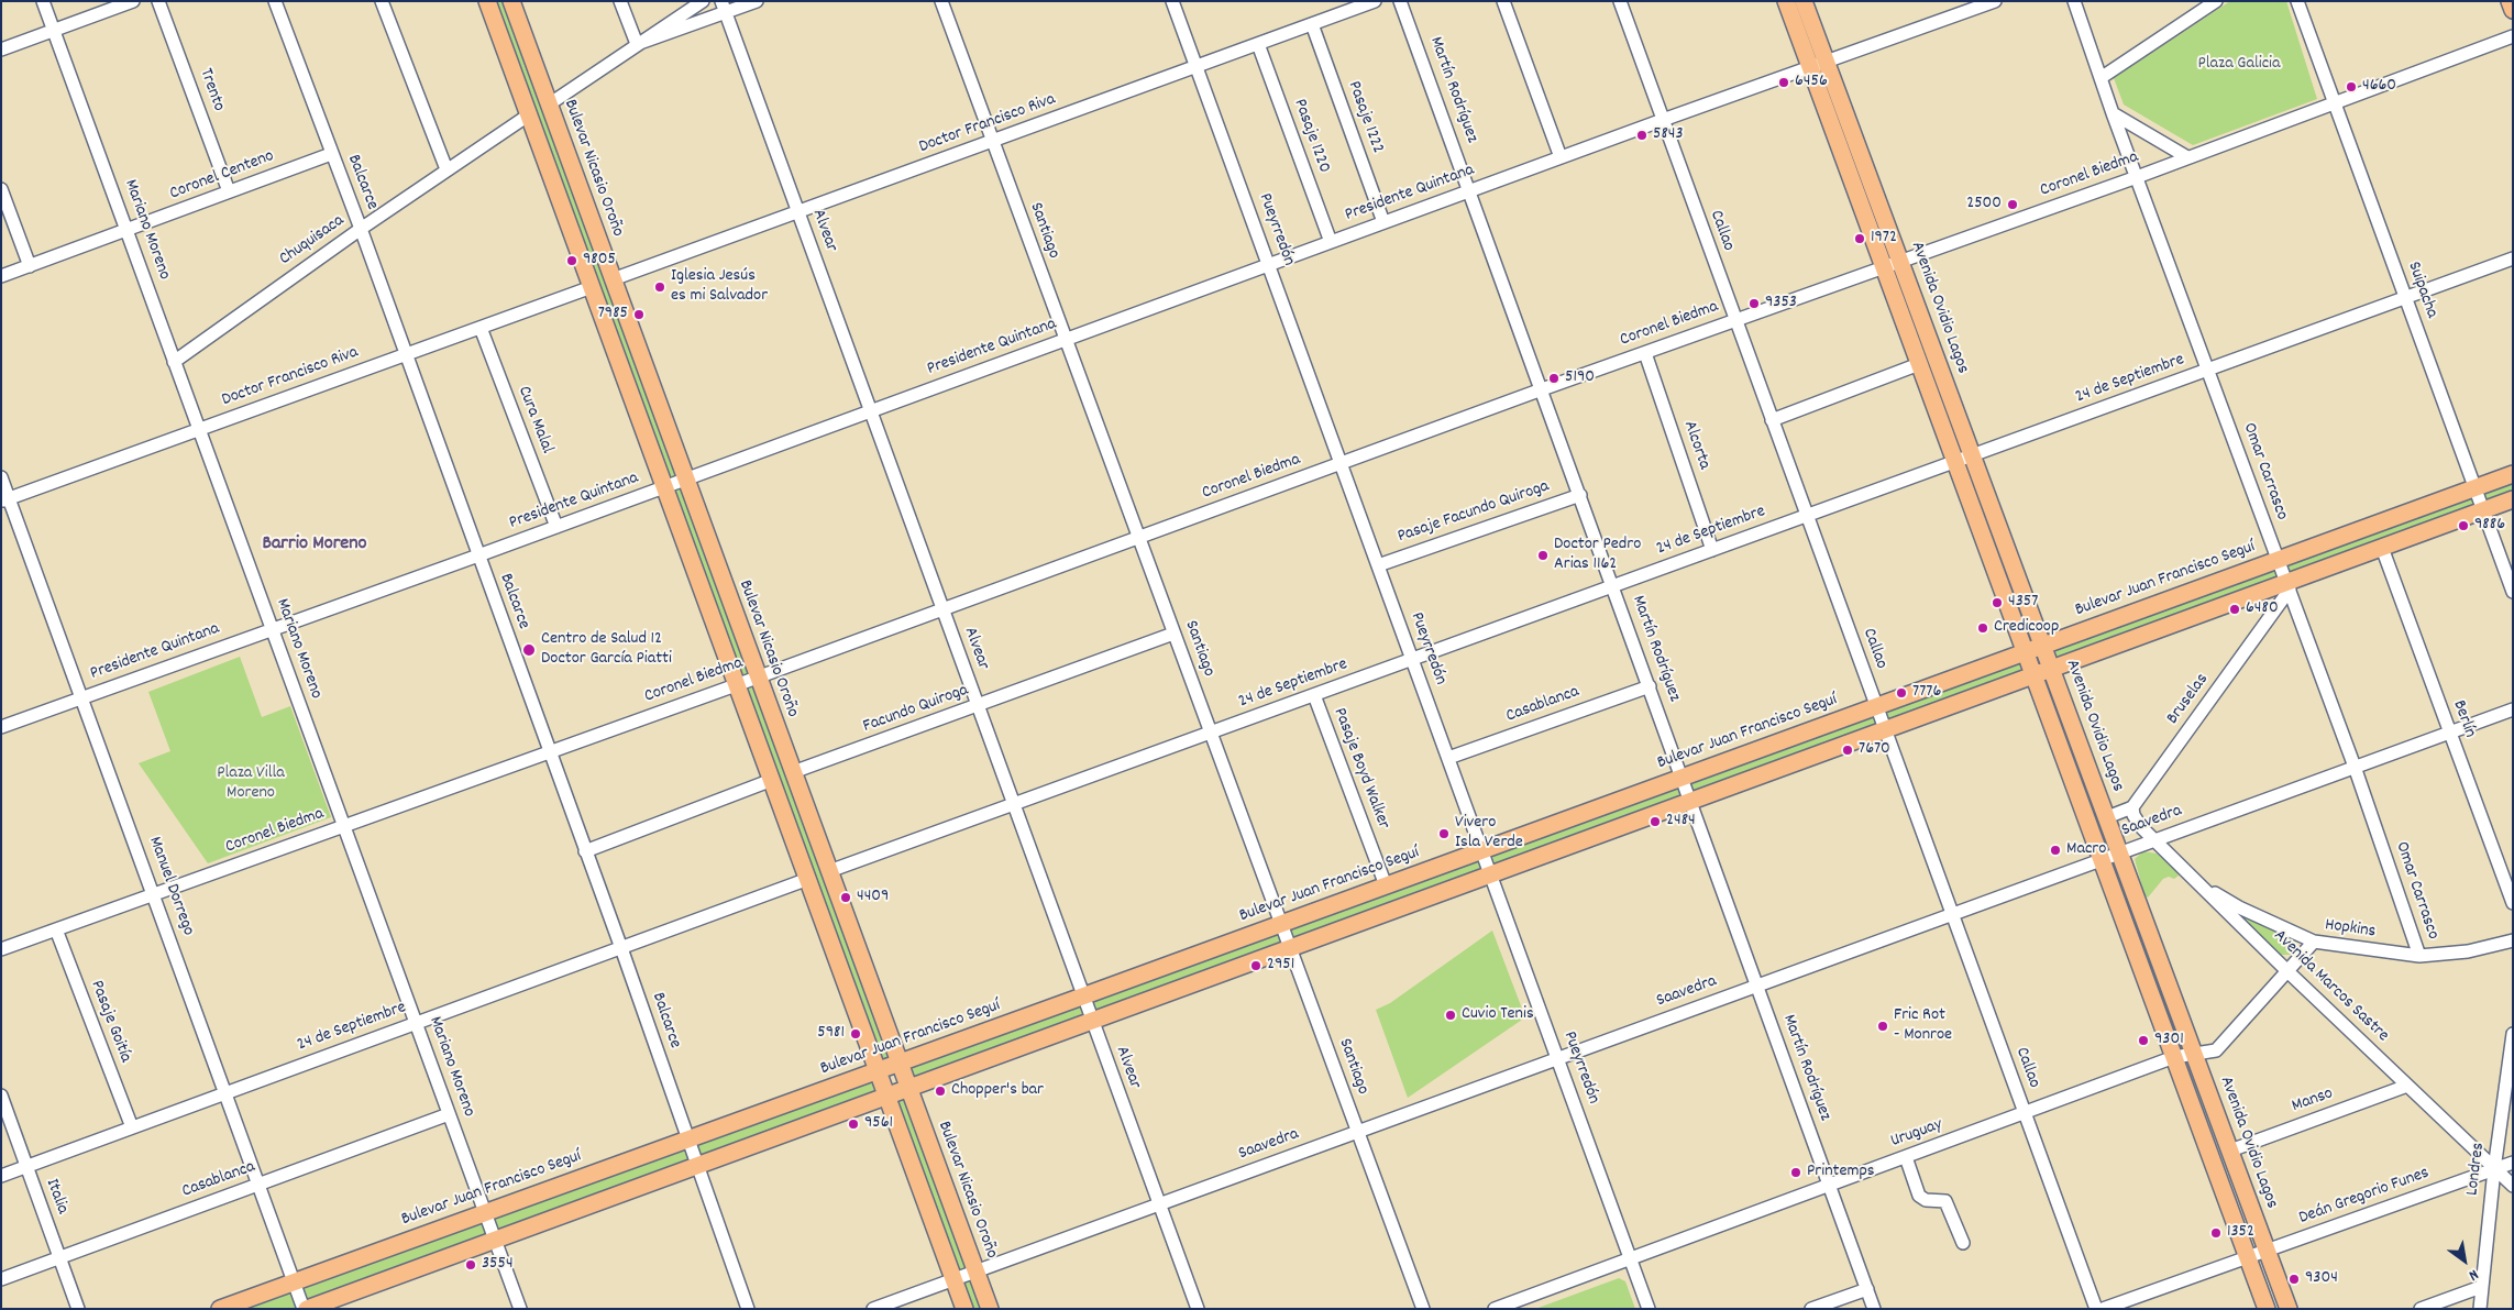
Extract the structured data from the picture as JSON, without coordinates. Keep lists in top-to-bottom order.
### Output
{
  "streets": {
    "main road": ["Bulevar Nicasio Oroño", "Avenida Ovidio Lagos", "Bulevar Juan Francisco Seguí"],
    "street": [
      "Trento",
      "Martín Rodríguez",
      "Pasaje 1222",
      "Doctor Francisco Riva",
      "Pasaje 1220",
      "Coronel Biedma",
      "Coronel Centeno",
      "Balcarce",
      "Presidente Quintana",
      "Mariano Moreno",
      "Pueyrredón",
      "Alvear",
      "Santiago",
      "Callao",
      "Chuquisaca",
      "Suipacha",
      "24 de Septiembre",
      "Cura Malal",
      "Alcorta",
      "Omar Carrasco",
      "Pasaje Facundo Quiroga",
      "Bruselas",
      "Casablanca",
      "Facundo Quiroga",
      "Berlín",
      "Pasaje Boyd Walker",
      "Saavedra",
      "Manuel Dorrego",
      "Hopkins",
      "Avenida Marcos Sastre",
      "Pasaje Goitía",
      "Manso",
      "Uruguay",
      "Londres",
      "Italia",
      "Deán Gregorio Funes"
    ]
  },
  "crossings": [
    ["Trento", "Coronel Centeno"],
    ["Martín Rodríguez", "Coronel Biedma"],
    ["Martín Rodríguez", "Presidente Quintana"],
    ["Martín Rodríguez", "24 de Septiembre"],
    ["Martín Rodríguez", "Pasaje Facundo Quiroga"],
    ["Martín Rodríguez", "Bulevar Juan Francisco Seguí"],
    ["Martín Rodríguez", "Casablanca"],
    ["Martín Rodríguez", "Saavedra"],
    ["Martín Rodríguez", "Uruguay"],
    ["Pasaje 1222", "Doctor Francisco Riva"],
    ["Pasaje 1222", "Presidente Quintana"],
    ["Doctor Francisco Riva", "Pasaje 1220"],
    ["Doctor Francisco Riva", "Bulevar Nicasio Oroño"],
    ["Doctor Francisco Riva", "Balcarce"],
    ["Doctor Francisco Riva", "Mariano Moreno"],
    ["Doctor Francisco Riva", "Pueyrredón"],
    ["Doctor Francisco Riva", "Alvear"],
    ["Doctor Francisco Riva", "Santiago"],
    ["Doctor Francisco Riva", "Cura Malal"],
    ["Doctor Francisco Riva", "Manuel Dorrego"],
    ["Pasaje 1220", "Presidente Quintana"],
    ["Bulevar Nicasio Oroño", "Coronel Biedma"],
    ["Bulevar Nicasio Oroño", "Presidente Quintana"],
    ["Bulevar Nicasio Oroño", "24 de Septiembre"],
    ["Bulevar Nicasio Oroño", "Bulevar Juan Francisco Seguí"],
    ["Bulevar Nicasio Oroño", "Facundo Quiroga"],
    ["Bulevar Nicasio Oroño", "Saavedra"],
    ["Coronel Biedma", "Balcarce"],
    ["Coronel Biedma", "Mariano Moreno"],
    ["Coronel Biedma", "Pueyrredón"],
    ["Coronel Biedma", "Alvear"],
    ["Coronel Biedma", "Santiago"],
    ["Coronel Biedma", "Callao"],
    ["Coronel Biedma", "Suipacha"],
    ["Coronel Biedma", "Avenida Ovidio Lagos"],
    ["Coronel Biedma", "Alcorta"],
    ["Coronel Biedma", "Omar Carrasco"],
    ["Coronel Biedma", "Manuel Dorrego"],
    ["Coronel Biedma", "Pasaje Goitía"],
    ["Coronel Centeno", "Balcarce"],
    ["Coronel Centeno", "Mariano Moreno"],
    ["Balcarce", "Presidente Quintana"],
    ["Balcarce", "Chuquisaca"],
    ["Balcarce", "24 de Septiembre"],
    ["Balcarce", "Bulevar Juan Francisco Seguí"],
    ["Presidente Quintana", "Mariano Moreno"],
    ["Presidente Quintana", "Pueyrredón"],
    ["Presidente Quintana", "Alvear"],
    ["Presidente Quintana", "Santiago"],
    ["Presidente Quintana", "Callao"],
    ["Presidente Quintana", "Avenida Ovidio Lagos"],
    ["Presidente Quintana", "Cura Malal"],
    ["Presidente Quintana", "Manuel Dorrego"],
    ["Mariano Moreno", "Chuquisaca"],
    ["Mariano Moreno", "24 de Septiembre"],
    ["Mariano Moreno", "Bulevar Juan Francisco Seguí"],
    ["Mariano Moreno", "Casablanca"],
    ["Pueyrredón", "24 de Septiembre"],
    ["Pueyrredón", "Pasaje Facundo Quiroga"],
    ["Pueyrredón", "Bulevar Juan Francisco Seguí"],
    ["Pueyrredón", "Casablanca"],
    ["Pueyrredón", "Saavedra"],
    ["Pueyrredón", "Uruguay"],
    ["Alvear", "24 de Septiembre"],
    ["Alvear", "Bulevar Juan Francisco Seguí"],
    ["Alvear", "Facundo Quiroga"],
    ["Alvear", "Saavedra"],
    ["Santiago", "24 de Septiembre"],
    ["Santiago", "Bulevar Juan Francisco Seguí"],
    ["Santiago", "Facundo Quiroga"],
    ["Santiago", "Saavedra"],
    ["Callao", "24 de Septiembre"],
    ["Callao", "Bulevar Juan Francisco Seguí"],
    ["Callao", "Saavedra"],
    ["Callao", "Uruguay"],
    ["Suipacha", "24 de Septiembre"],
    ["Suipacha", "Bulevar Juan Francisco Seguí"],
    ["Avenida Ovidio Lagos", "24 de Septiembre"],
    ["Avenida Ovidio Lagos", "Bulevar Juan Francisco Seguí"],
    ["Avenida Ovidio Lagos", "Saavedra"],
    ["Avenida Ovidio Lagos", "Manso"],
    ["Avenida Ovidio Lagos", "Uruguay"],
    ["Avenida Ovidio Lagos", "Deán Gregorio Funes"],
    ["24 de Septiembre", "Alcorta"],
    ["24 de Septiembre", "Omar Carrasco"],
    ["24 de Septiembre", "Pasaje Boyd Walker"],
    ["24 de Septiembre", "Manuel Dorrego"],
    ["24 de Septiembre", "Pasaje Goitía"],
    ["24 de Septiembre", "Italia"],
    ["Omar Carrasco", "Bulevar Juan Francisco Seguí"],
    ["Omar Carrasco", "Bruselas"],
    ["Omar Carrasco", "Saavedra"],
    ["Omar Carrasco", "Hopkins"],
    ["Bulevar Juan Francisco Seguí", "Pasaje Boyd Walker"],
    ["Bulevar Juan Francisco Seguí", "Manuel Dorrego"],
    ["Bruselas", "Avenida Marcos Sastre"],
    ["Casablanca", "Manuel Dorrego"],
    ["Casablanca", "Italia"],
    ["Berlín", "Saavedra"],
    ["Saavedra", "Avenida Marcos Sastre"],
    ["Hopkins", "Avenida Marcos Sastre"],
    ["Hopkins", "Uruguay"],
    ["Avenida Marcos Sastre", "Manso"],
    ["Avenida Marcos Sastre", "Uruguay"],
    ["Avenida Marcos Sastre", "Londres"],
    ["Avenida Marcos Sastre", "Deán Gregorio Funes"],
    ["Londres", "Deán Gregorio Funes"]
  ],
  "districts": ["Barrio Moreno"],
  "parks": ["Plaza Galicia", "Plaza Villa Moreno"],
  "places": [
    "6456",
    "4660",
    "5843",
    "2500",
    "1972",
    "9805",
    "Iglesia Jesús es mi Salvador",
    "9353",
    "7985",
    "5190",
    "9886",
    "Doctor Pedro Arias 1162",
    "4357",
    "6480",
    "Credicoop",
    "Centro de Salud 12 Doctor García Piatti",
    "7776",
    "7670",
    "2484",
    "Vivero Isla Verde",
    "Macro",
    "4409",
    "2951",
    "Cuvio Tenis",
    "Fric Rot - Monroe",
    "5981",
    "9301",
    "Chopper's bar",
    "9561",
    "Printemps",
    "1352",
    "3554",
    "9304"
  ],
  "north": "bottom right"
}
